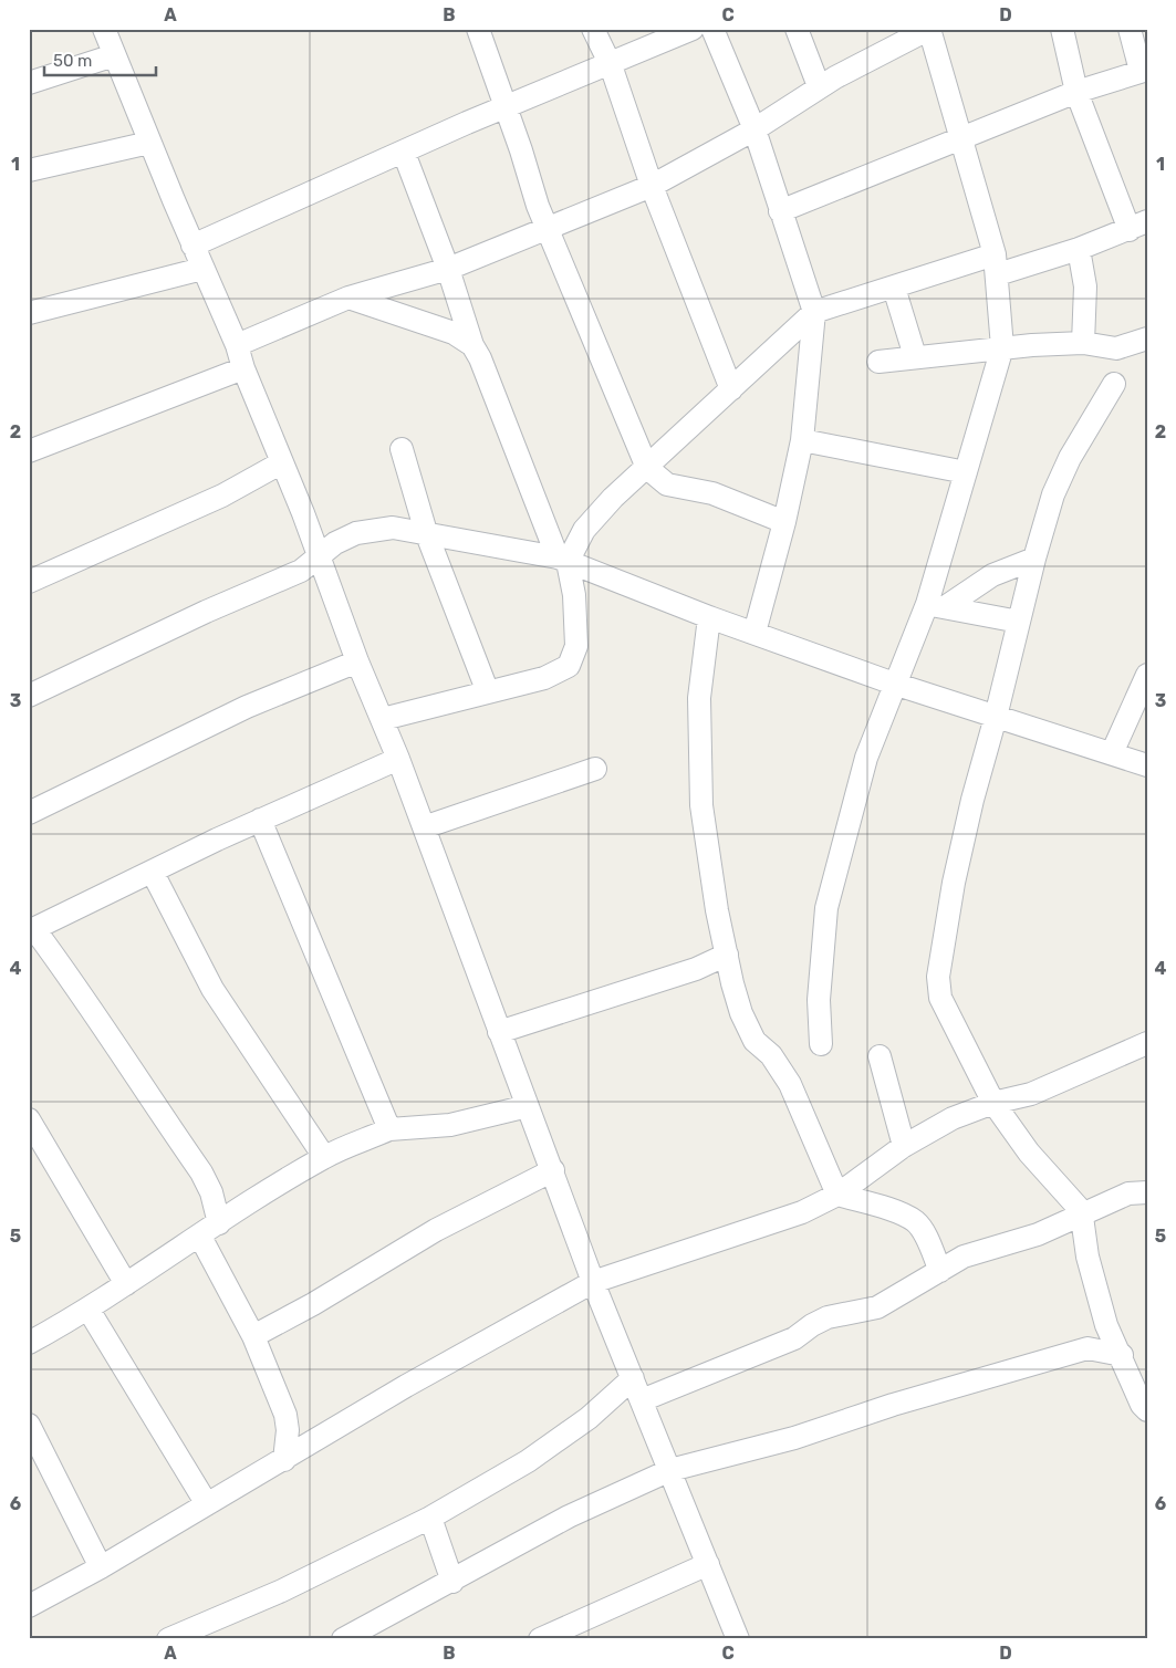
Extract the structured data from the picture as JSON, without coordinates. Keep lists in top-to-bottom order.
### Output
{
  "scale_bar": "50 m",
  "grid": {
    "columns": [
      "A",
      "B",
      "C",
      "D"
    ],
    "rows": [
      "1",
      "2",
      "3",
      "4",
      "5",
      "6"
    ]
  }
}
